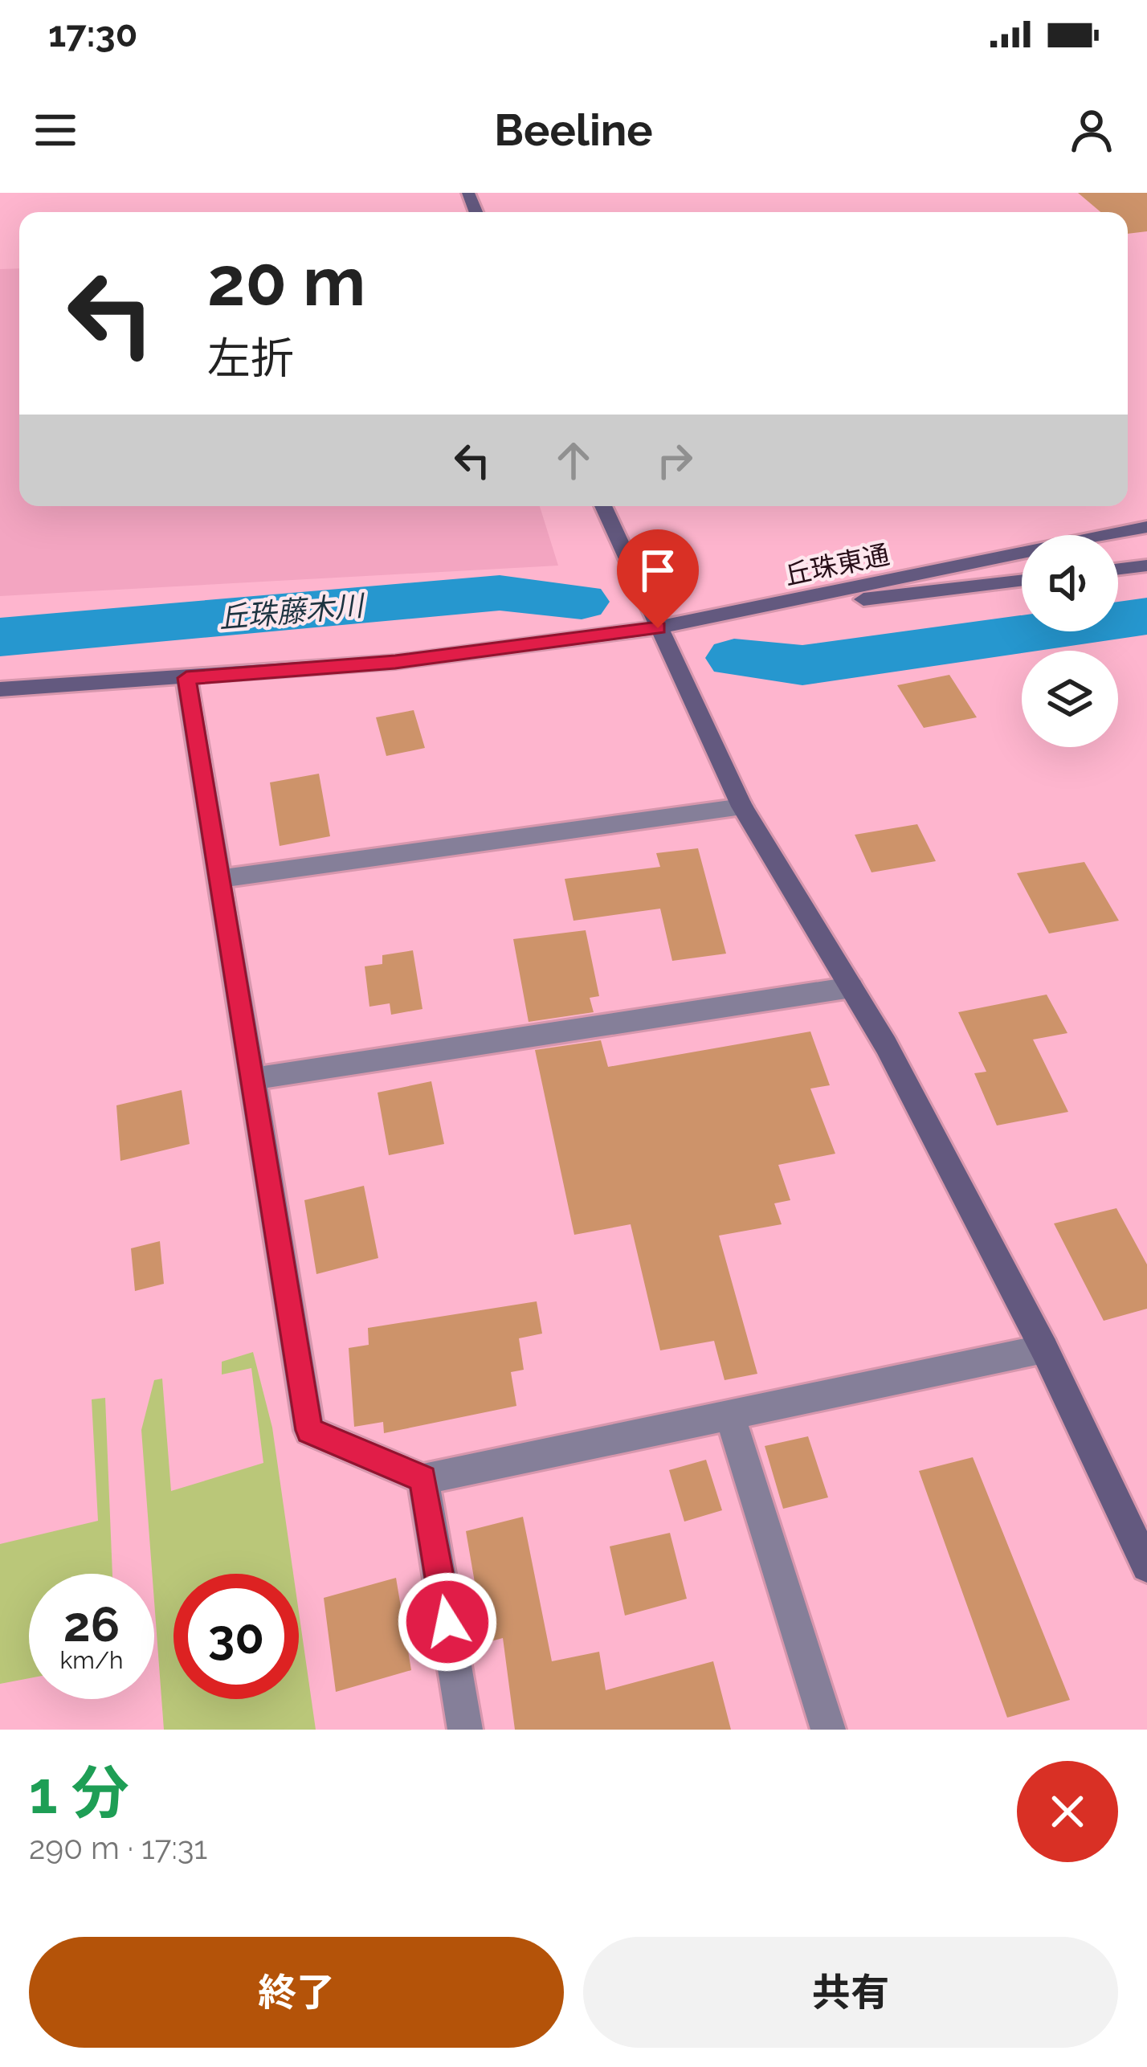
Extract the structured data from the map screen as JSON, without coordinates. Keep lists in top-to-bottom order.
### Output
{
  "streets": {
    "street": ["丘珠東通"]
  },
  "water": ["丘珠藤木川"],
  "page": {
    "status": "17:30",
    "header": "Beeline",
    "turn": ["20 m", "左折"],
    "speed": "26 km/h",
    "limit": "30",
    "heading": ["1 分", "290 m · 17:31"],
    "buttons": ["終了", "共有"]
  }
}
